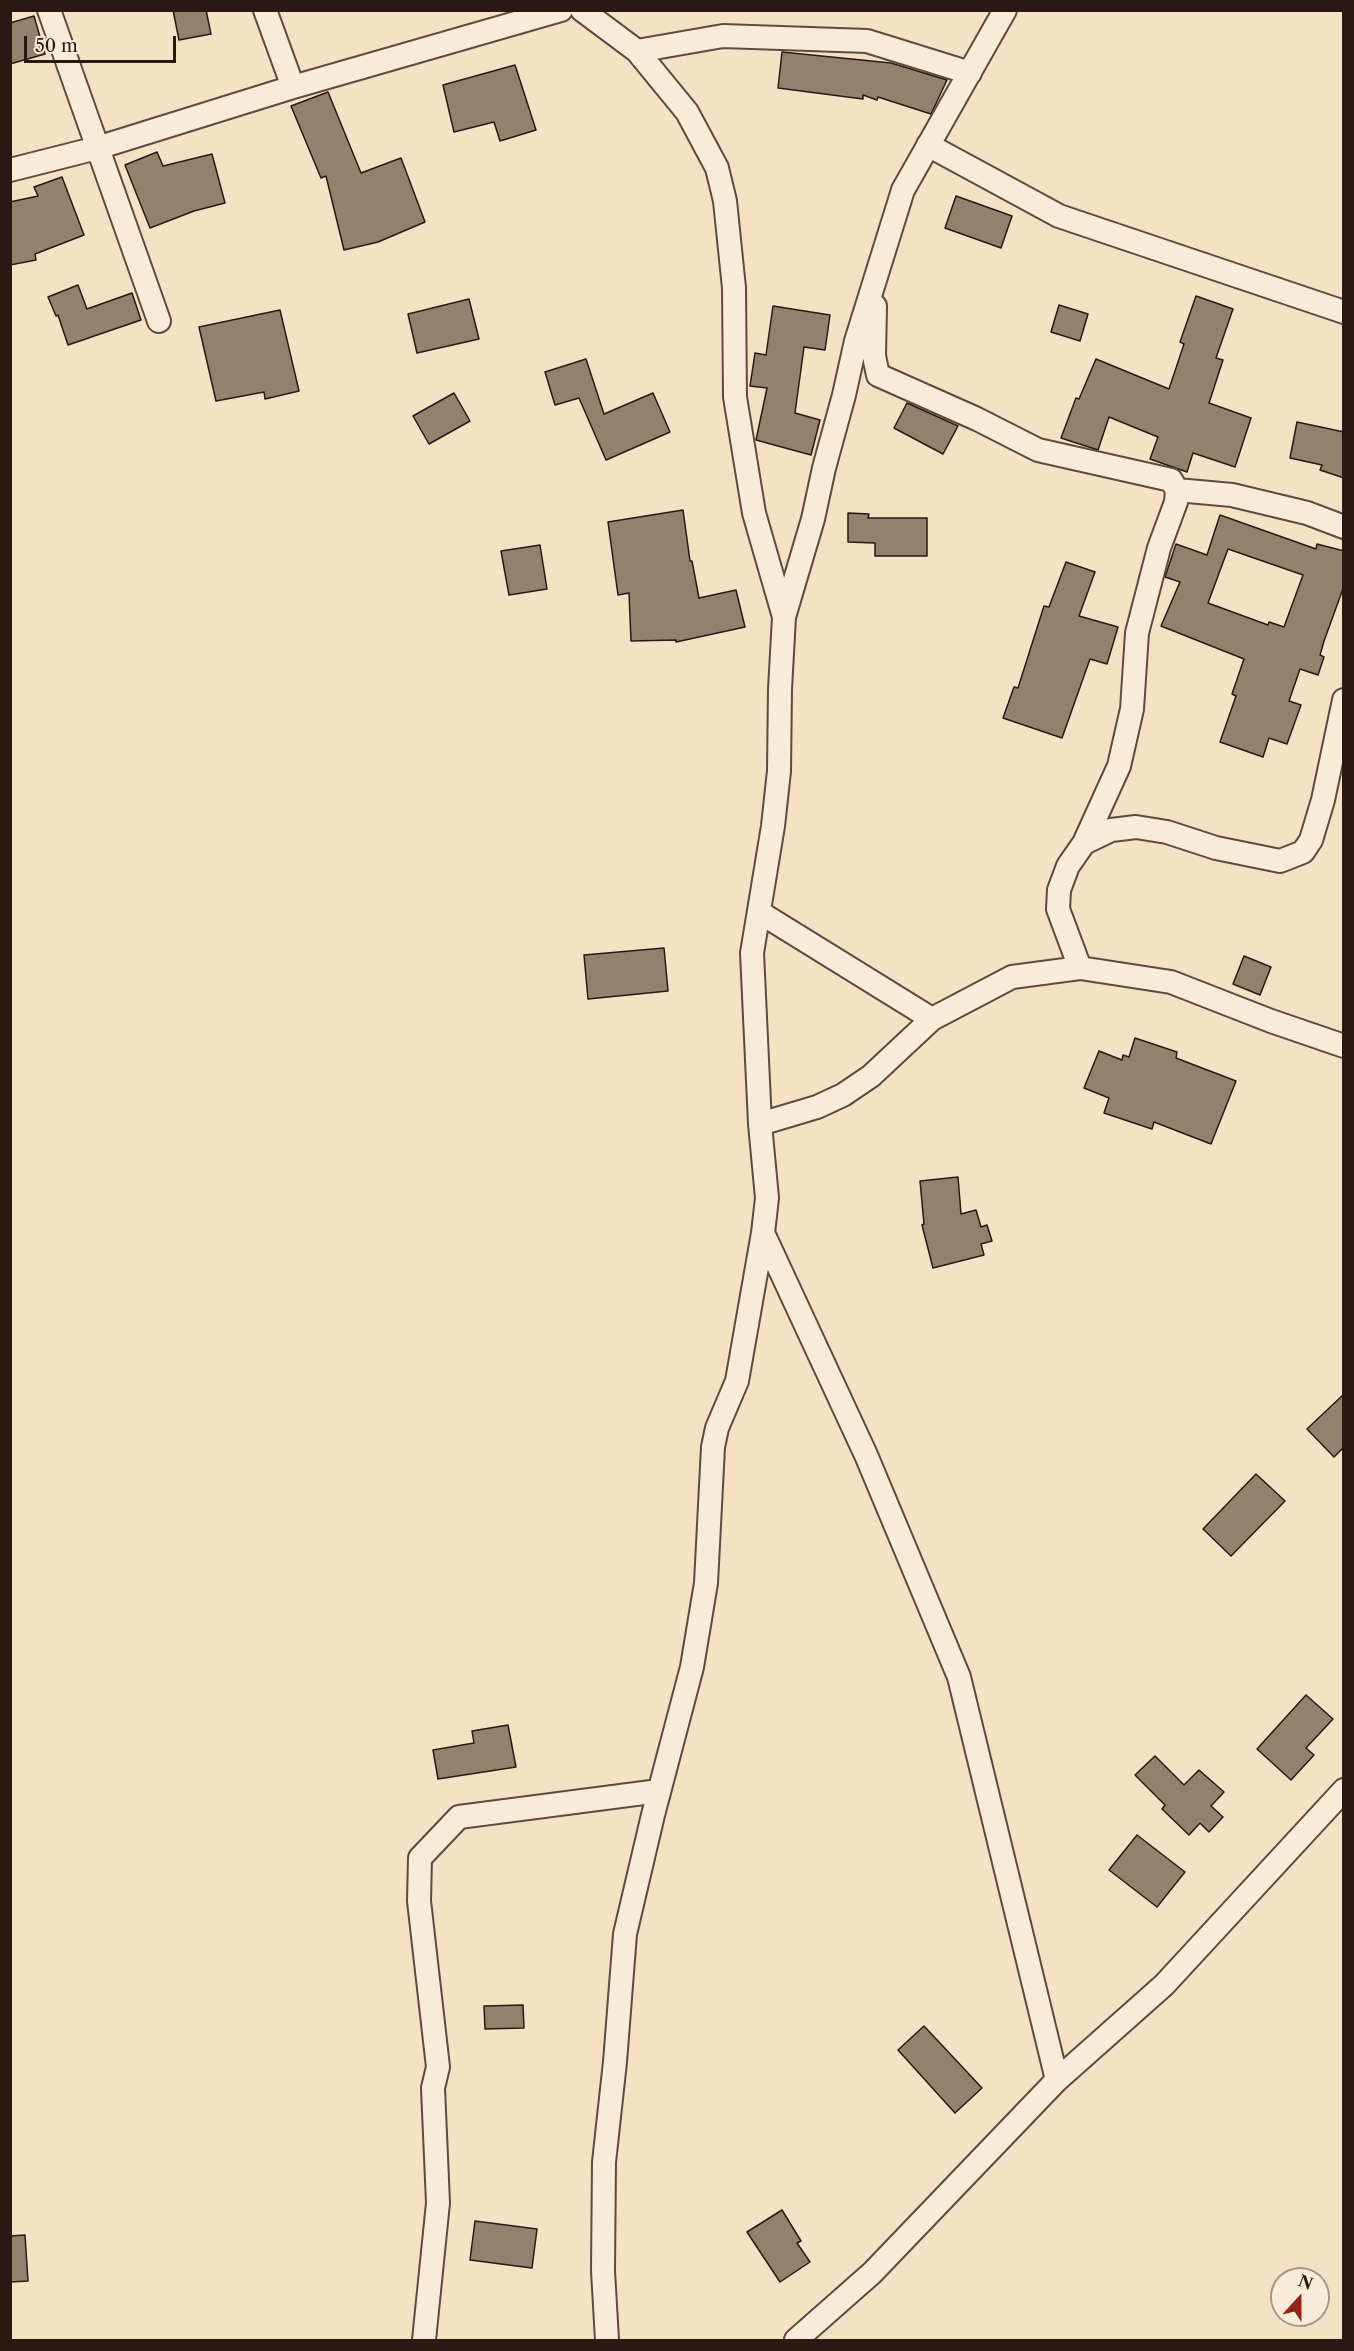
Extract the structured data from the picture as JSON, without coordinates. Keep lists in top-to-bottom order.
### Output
{
  "scale_bar": "50 m",
  "north": "top"
}
